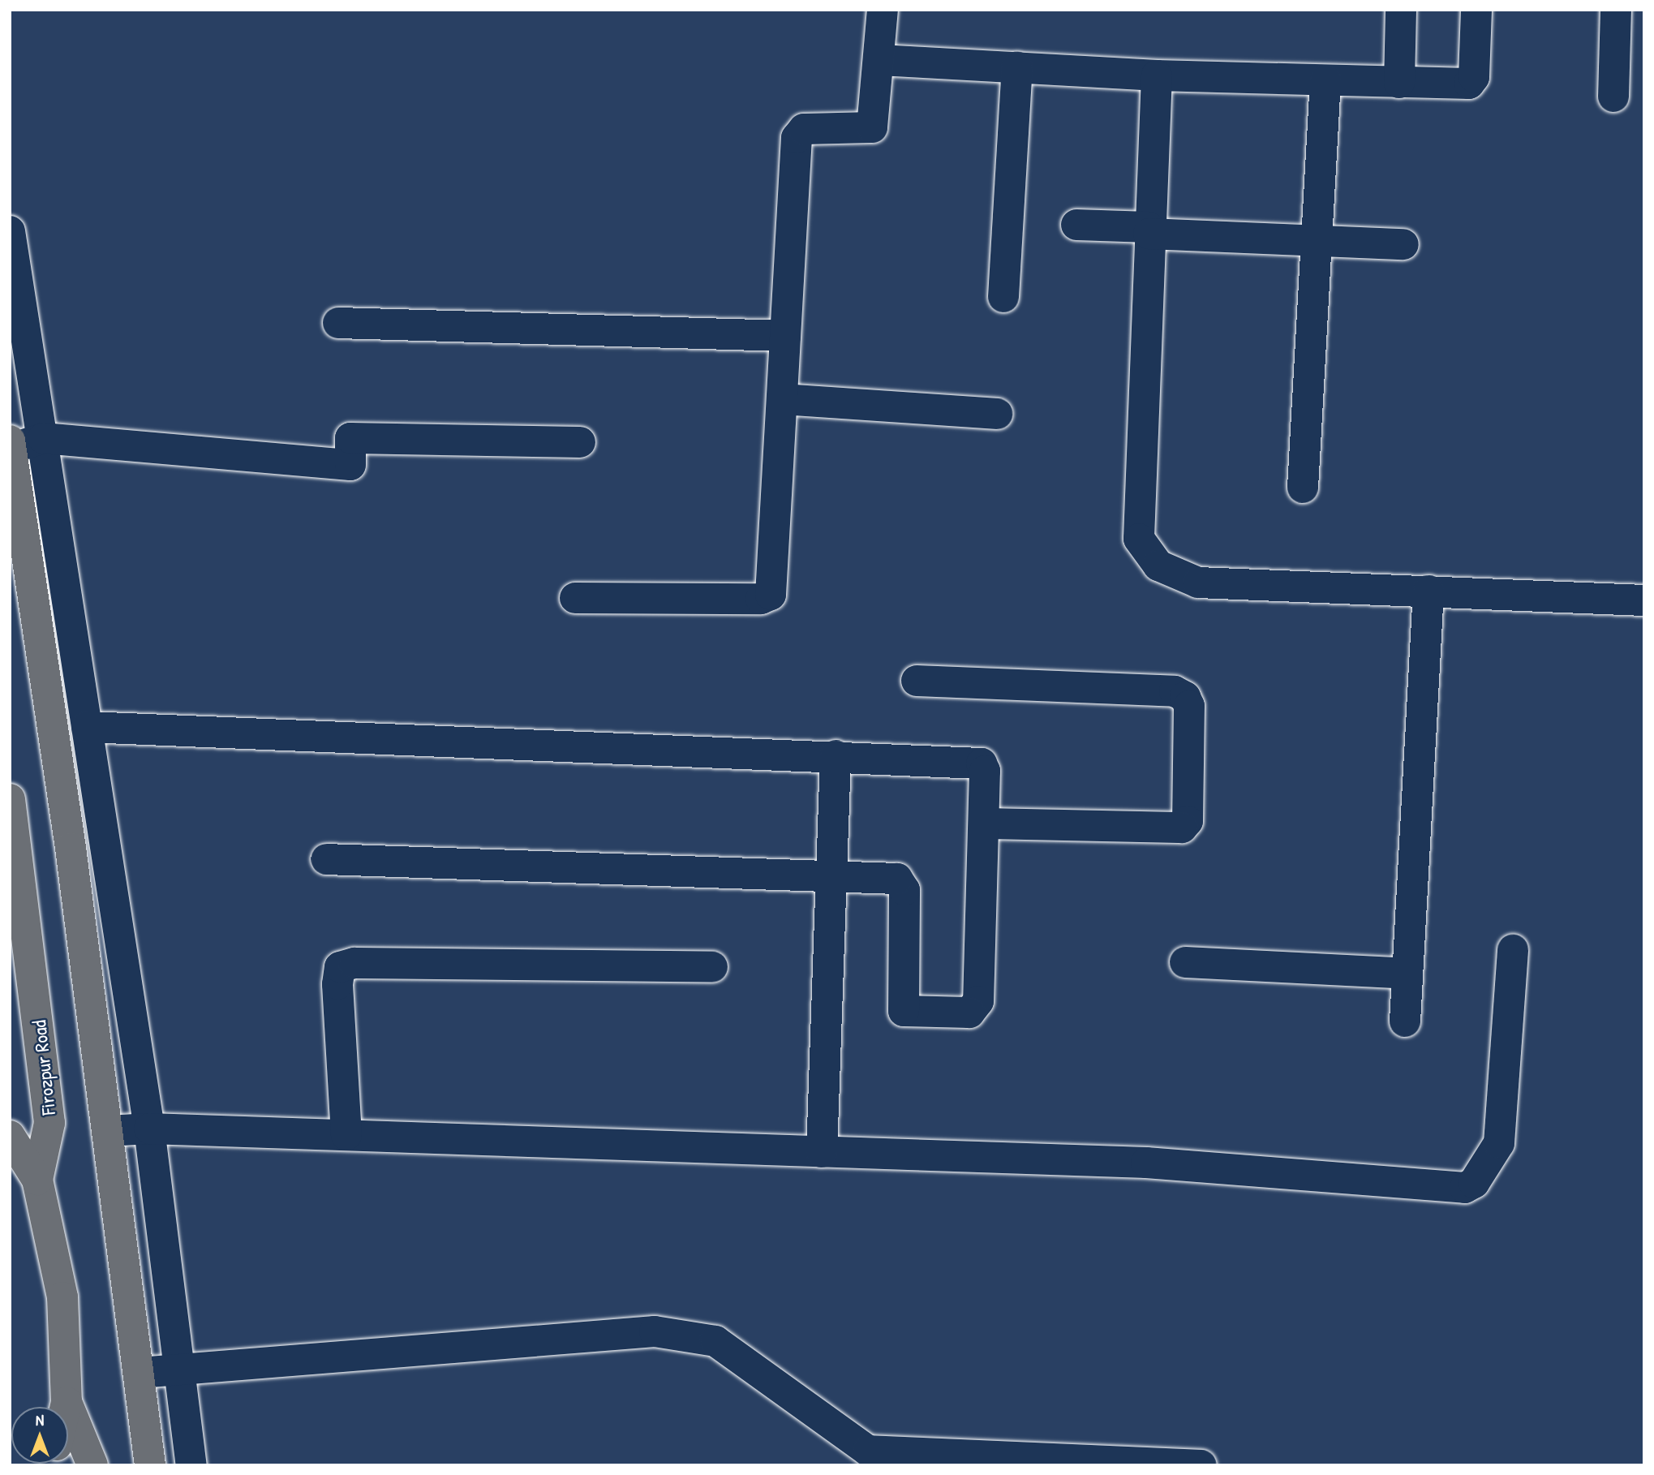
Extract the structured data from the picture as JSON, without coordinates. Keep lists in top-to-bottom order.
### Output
{
  "streets": {
    "highway": ["Firozpur Road"]
  },
  "north": "top"
}
